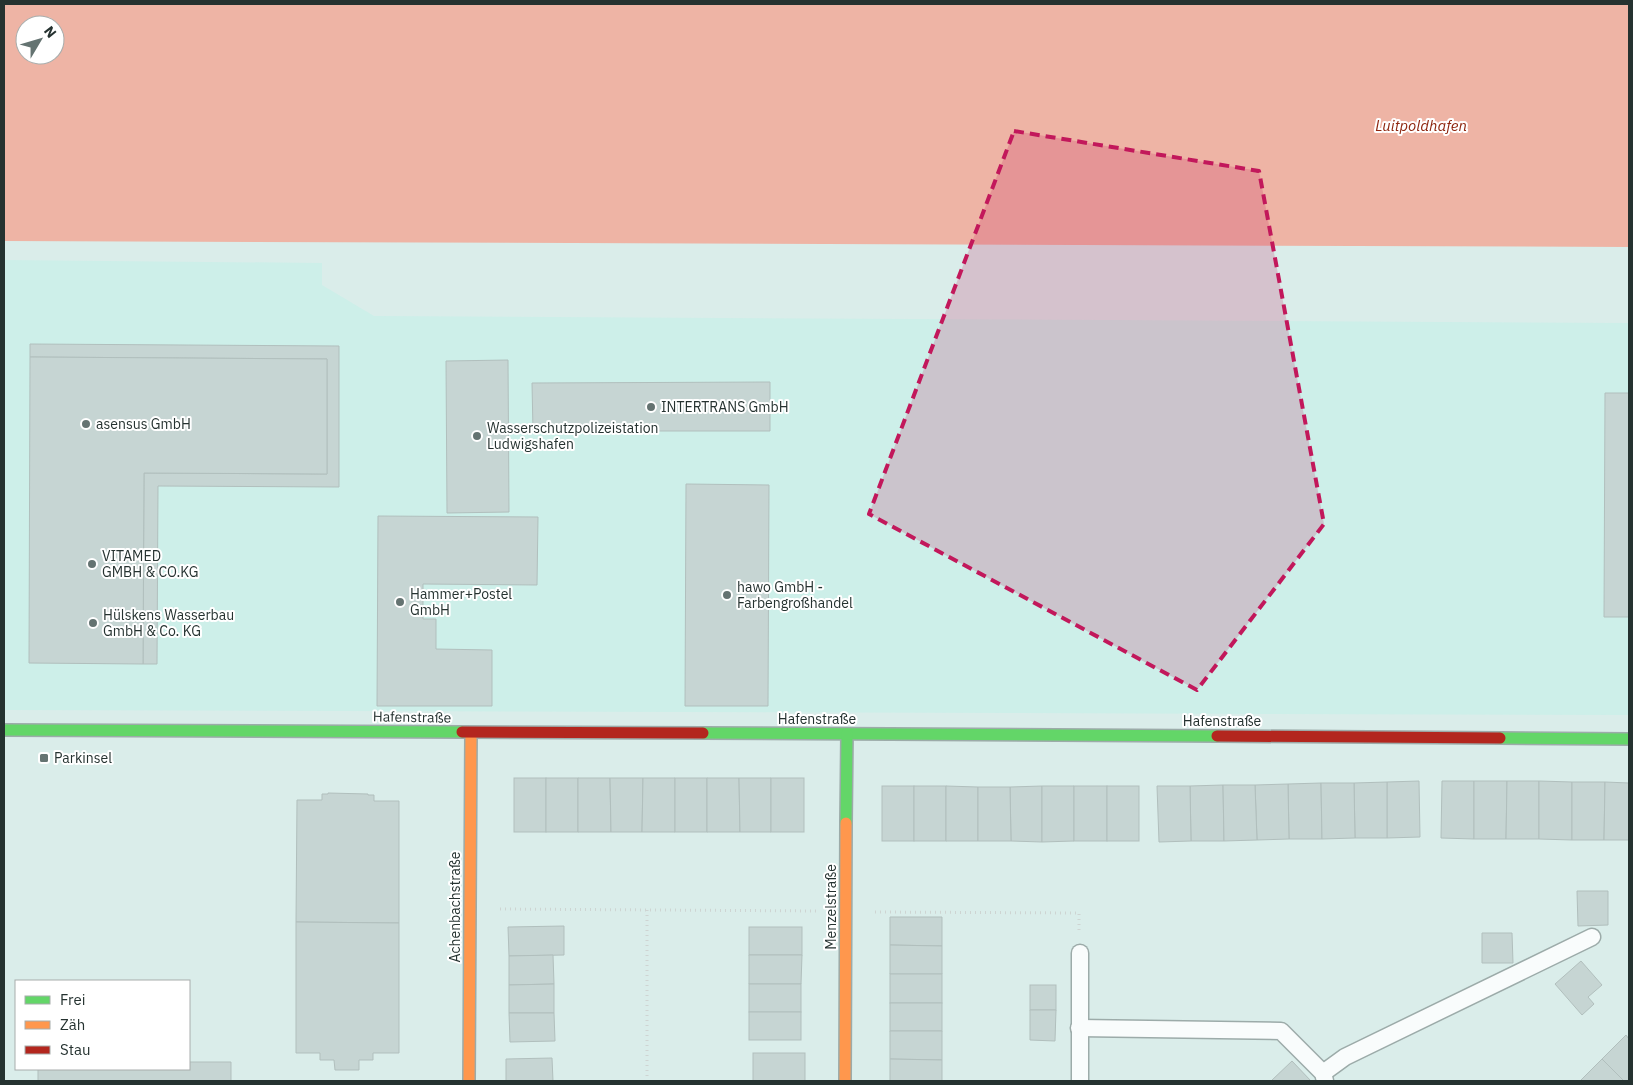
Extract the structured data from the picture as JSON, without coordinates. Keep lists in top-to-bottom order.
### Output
{
  "streets": {
    "street": ["Hafenstraße", "Achenbachstraße", "Menzelstraße"]
  },
  "crossings": [
    ["Hafenstraße", "Achenbachstraße"],
    ["Hafenstraße", "Menzelstraße"]
  ],
  "water": ["Luitpoldhafen"],
  "places": {
    "other": [
      "INTERTRANS GmbH",
      "asensus GmbH",
      "Wasserschutzpolizeistation Ludwigshafen",
      "VITAMED GMBH & CO.KG",
      "hawo GmbH - Farbengroßhandel",
      "Hammer+Postel GmbH",
      "Hülskens Wasserbau GmbH & Co. KG"
    ],
    "transit": ["Parkinsel"]
  },
  "legend": ["Frei", "Zäh", "Stau"],
  "north": "top right"
}
